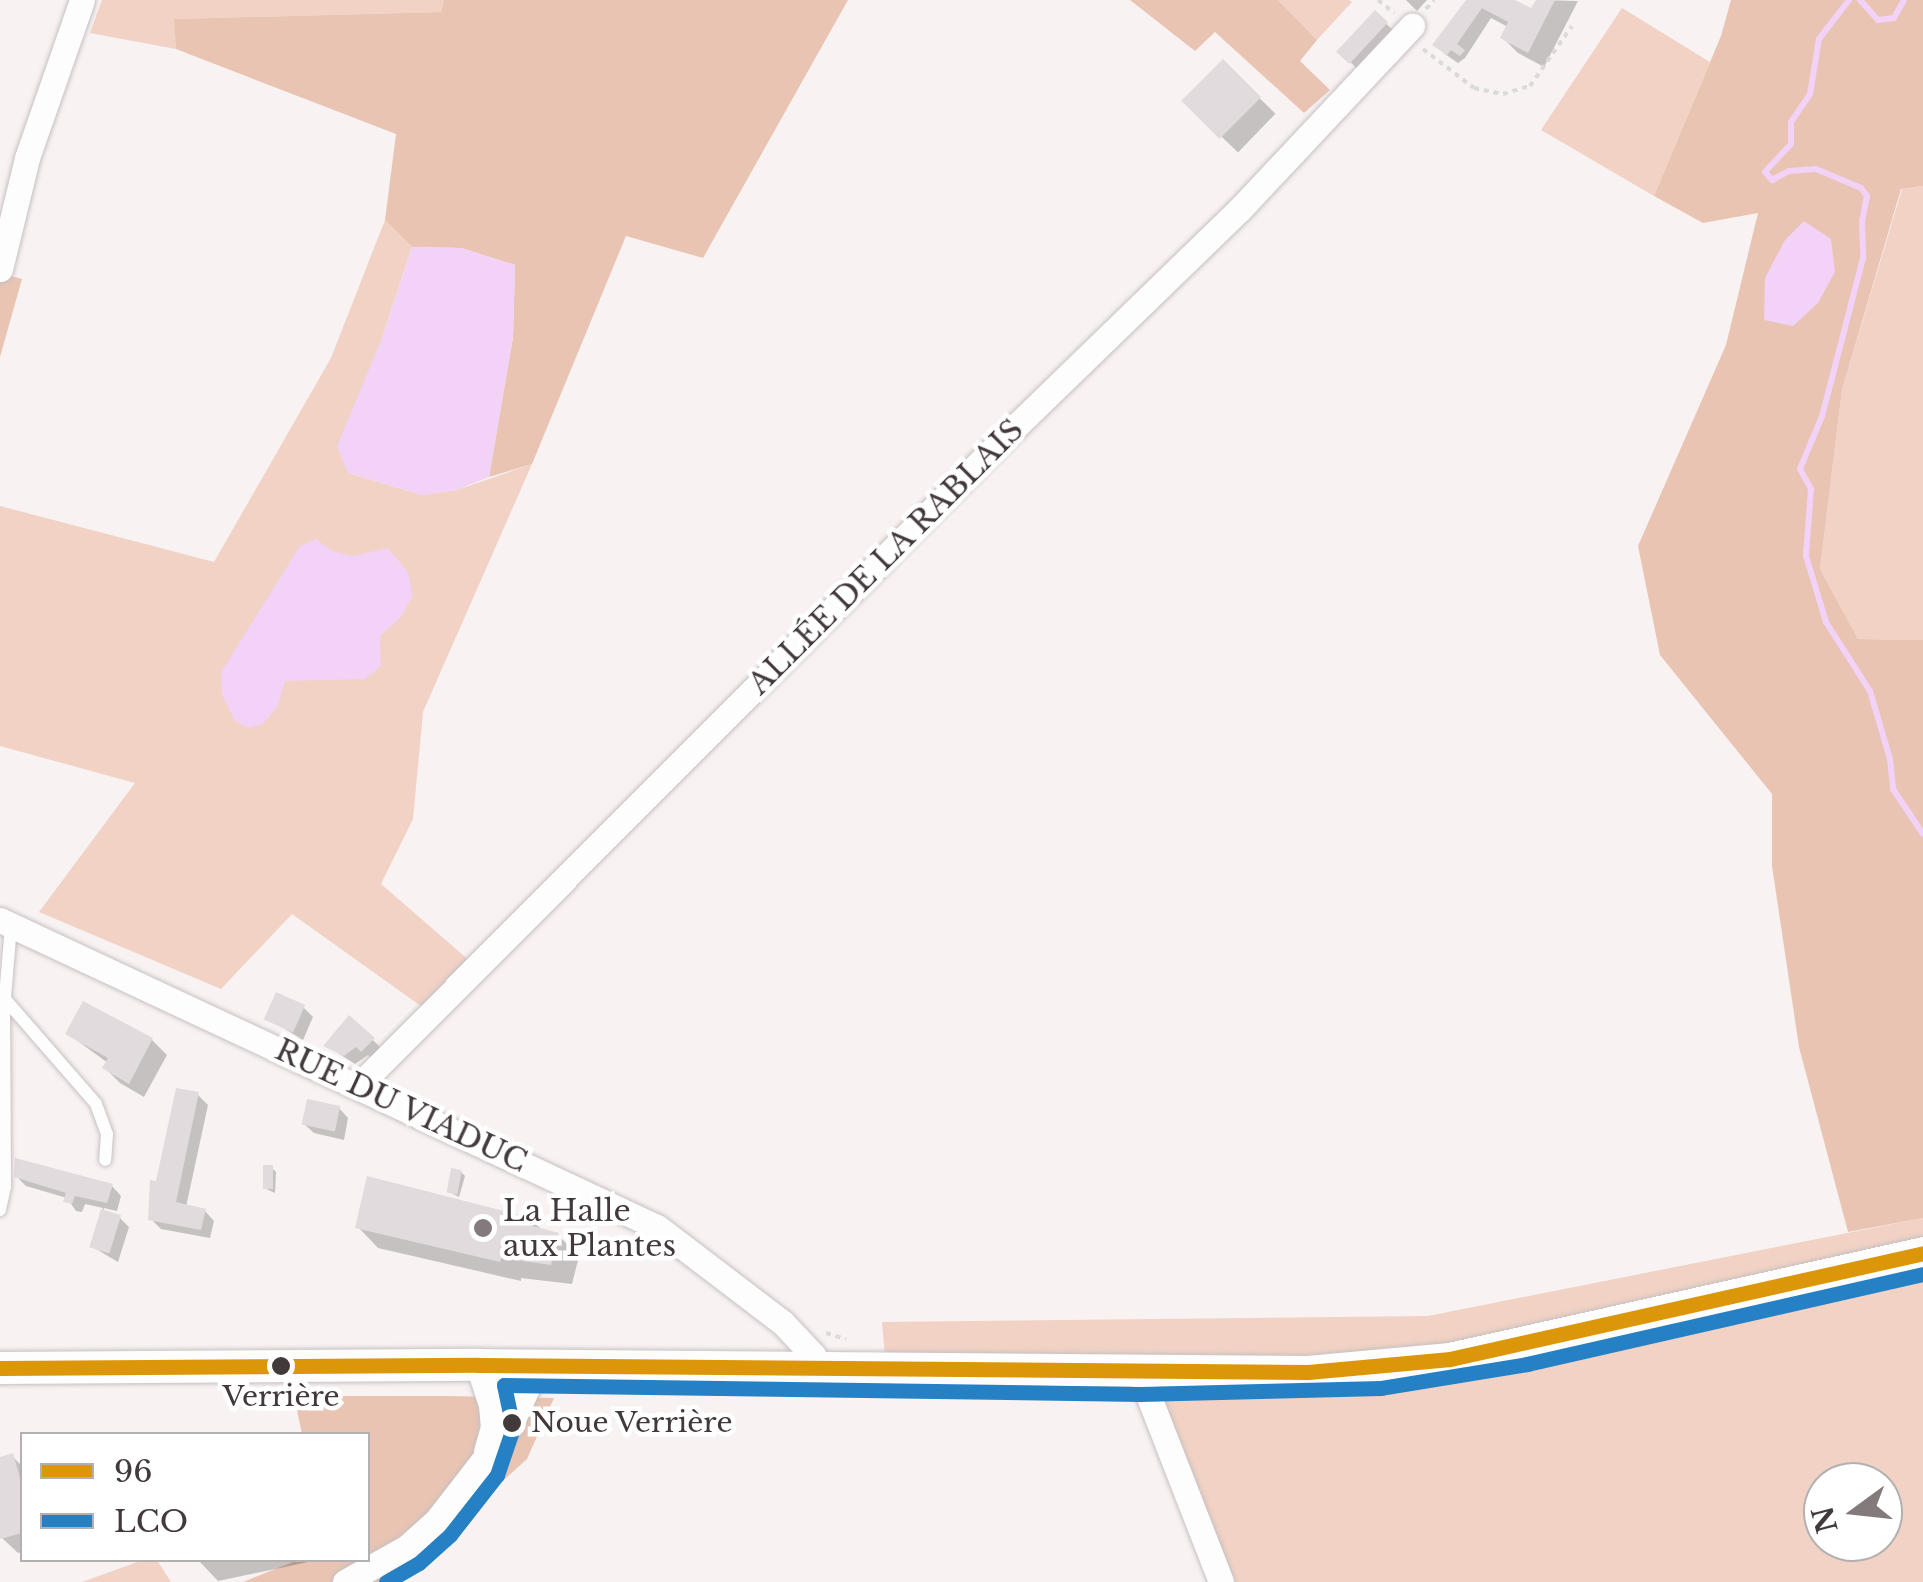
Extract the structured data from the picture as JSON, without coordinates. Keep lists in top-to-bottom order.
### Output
{
  "streets": {
    "street": ["ALLÉE DE LA RABLAIS", "RUE DU VIADUC"]
  },
  "crossings": [
    ["ALLÉE DE LA RABLAIS", "RUE DU VIADUC"]
  ],
  "places": ["La Halle aux Plantes", "Verrière", "Noue Verrière"],
  "lines": ["transit line 96", "transit line LCO"],
  "legend": ["96", "LCO"],
  "north": "left"
}
